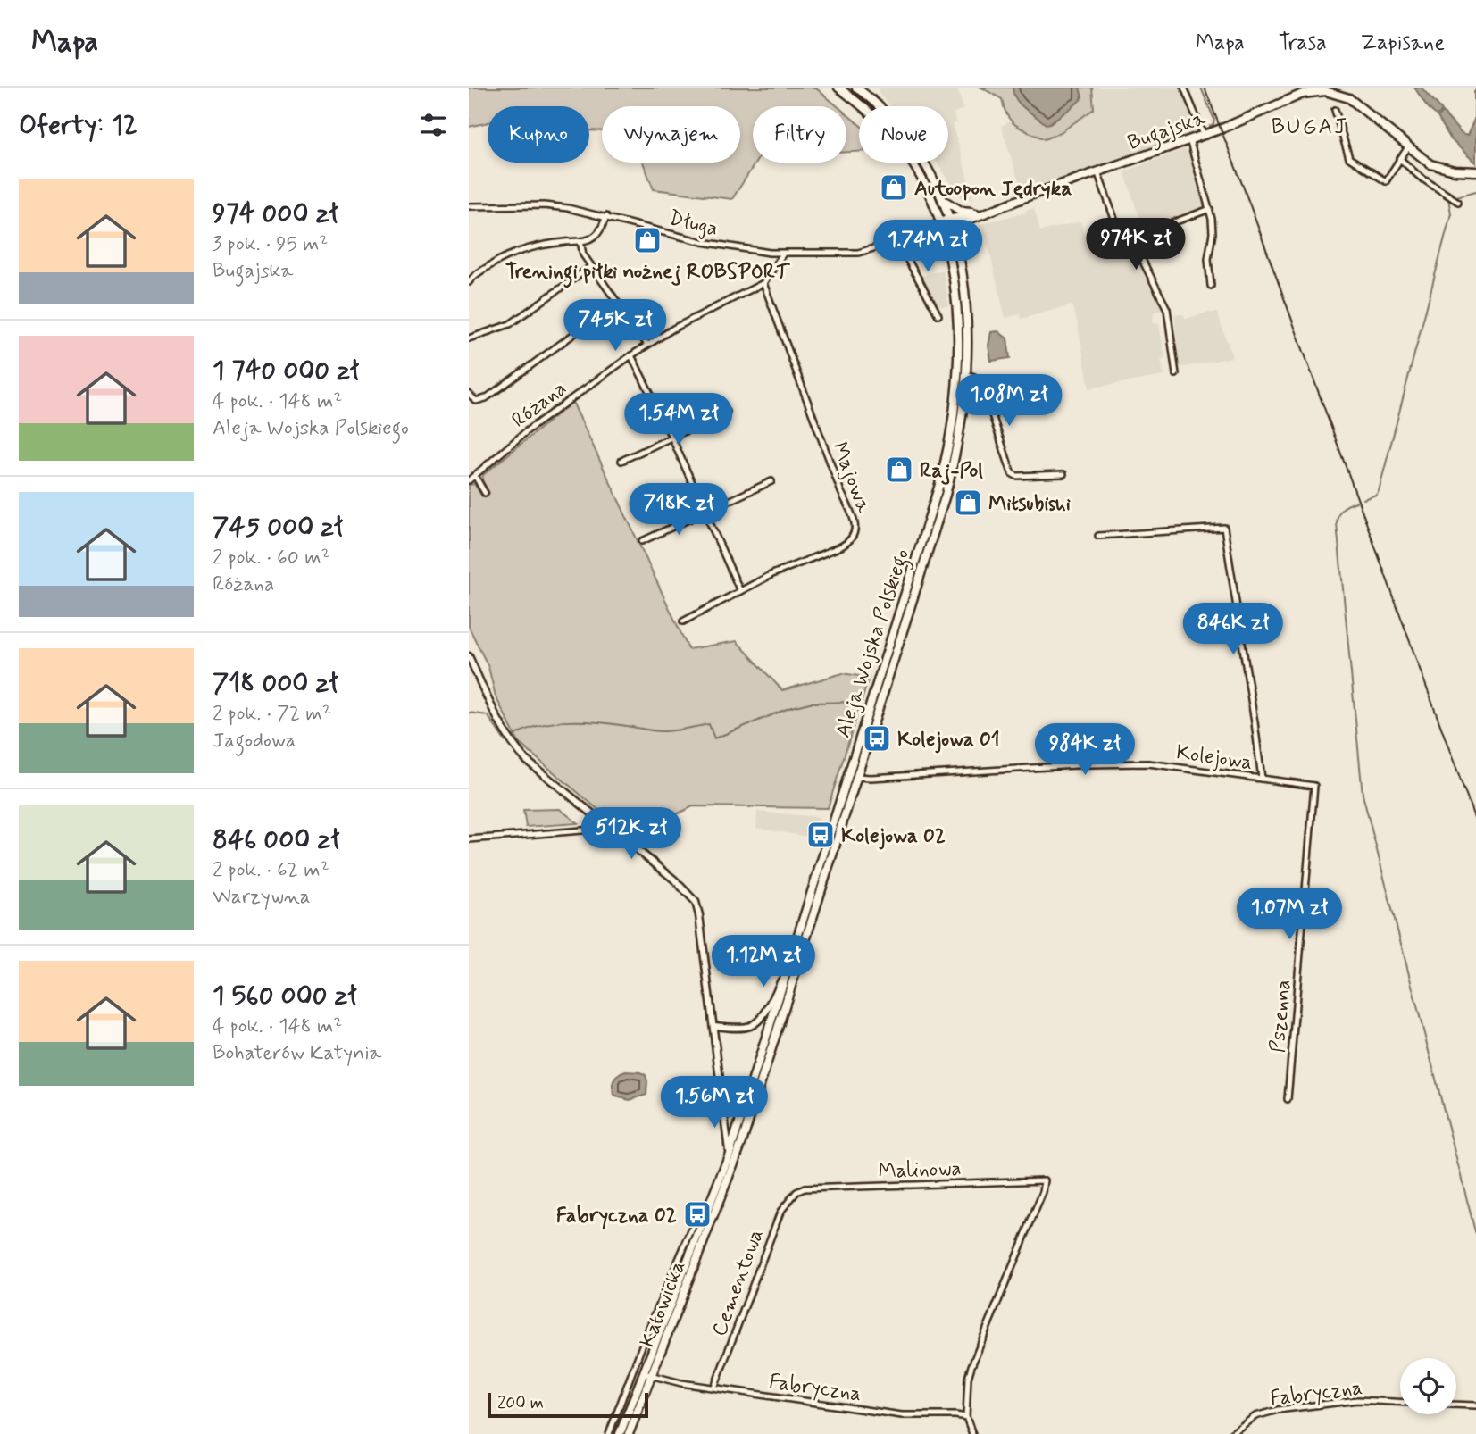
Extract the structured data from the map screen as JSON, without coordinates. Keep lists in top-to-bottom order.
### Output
{
  "streets": {
    "main road": ["Bugajska", "Aleja Wojska Polskiego", "Katowicka"],
    "street": [
      "Długa",
      "Różana",
      "Majowa",
      "Kolejowa",
      "Pszenna",
      "Malinowa",
      "Cementowa",
      "Fabryczna"
    ]
  },
  "crossings": [
    ["Bugajska", "Długa"],
    ["Bugajska", "Aleja Wojska Polskiego"],
    ["Długa", "Różana"],
    ["Długa", "Aleja Wojska Polskiego"],
    ["Różana", "Majowa"],
    ["Aleja Wojska Polskiego", "Kolejowa"],
    ["Aleja Wojska Polskiego", "Katowicka"],
    ["Kolejowa", "Pszenna"],
    ["Malinowa", "Cementowa"],
    ["Malinowa", "Fabryczna"],
    ["Cementowa", "Fabryczna"],
    ["Katowicka", "Fabryczna"]
  ],
  "districts": ["BUGAJ"],
  "places": {
    "shop": [
      "Autoopon Jędryka",
      "Treningi piłki nożnej ROBSPORT",
      "Raj-Pol",
      "Mitsubishi"
    ],
    "bus stop": ["Kolejowa 01", "Kolejowa 02", "Fabryczna 02"]
  },
  "scale_bar": "200 m",
  "page": {
    "header": "Mapa",
    "nav": ["Mapa", "Trasa", "Zapisane"],
    "heading": "Oferty: 12",
    "chip": [
      "Kupno",
      "Wynajem",
      "Filtry",
      "Nowe"
    ],
    "list": [
      {
        "name": "974 000 zł",
        "note": "3 pok. · 95 m² · Bugajska"
      },
      {
        "name": "1 740 000 zł",
        "note": "4 pok. · 148 m² · Aleja Wojska Polskiego"
      },
      {
        "name": "745 000 zł",
        "note": "2 pok. · 60 m² · Różana"
      },
      {
        "name": "718 000 zł",
        "note": "2 pok. · 72 m² · Jagodowa"
      },
      {
        "name": "846 000 zł",
        "note": "2 pok. · 62 m² · Warzywna"
      },
      {
        "name": "1 560 000 zł",
        "note": "4 pok. · 148 m² · Bohaterów Katynia"
      }
    ],
    "price": [
      "974K zł",
      "1.74M zł",
      "745K zł",
      "1.08M zł",
      "1.54M zł",
      "718K zł",
      "846K zł",
      "984K zł",
      "512K zł",
      "1.07M zł",
      "1.12M zł",
      "1.56M zł"
    ],
    "scale": "200 m"
  }
}
